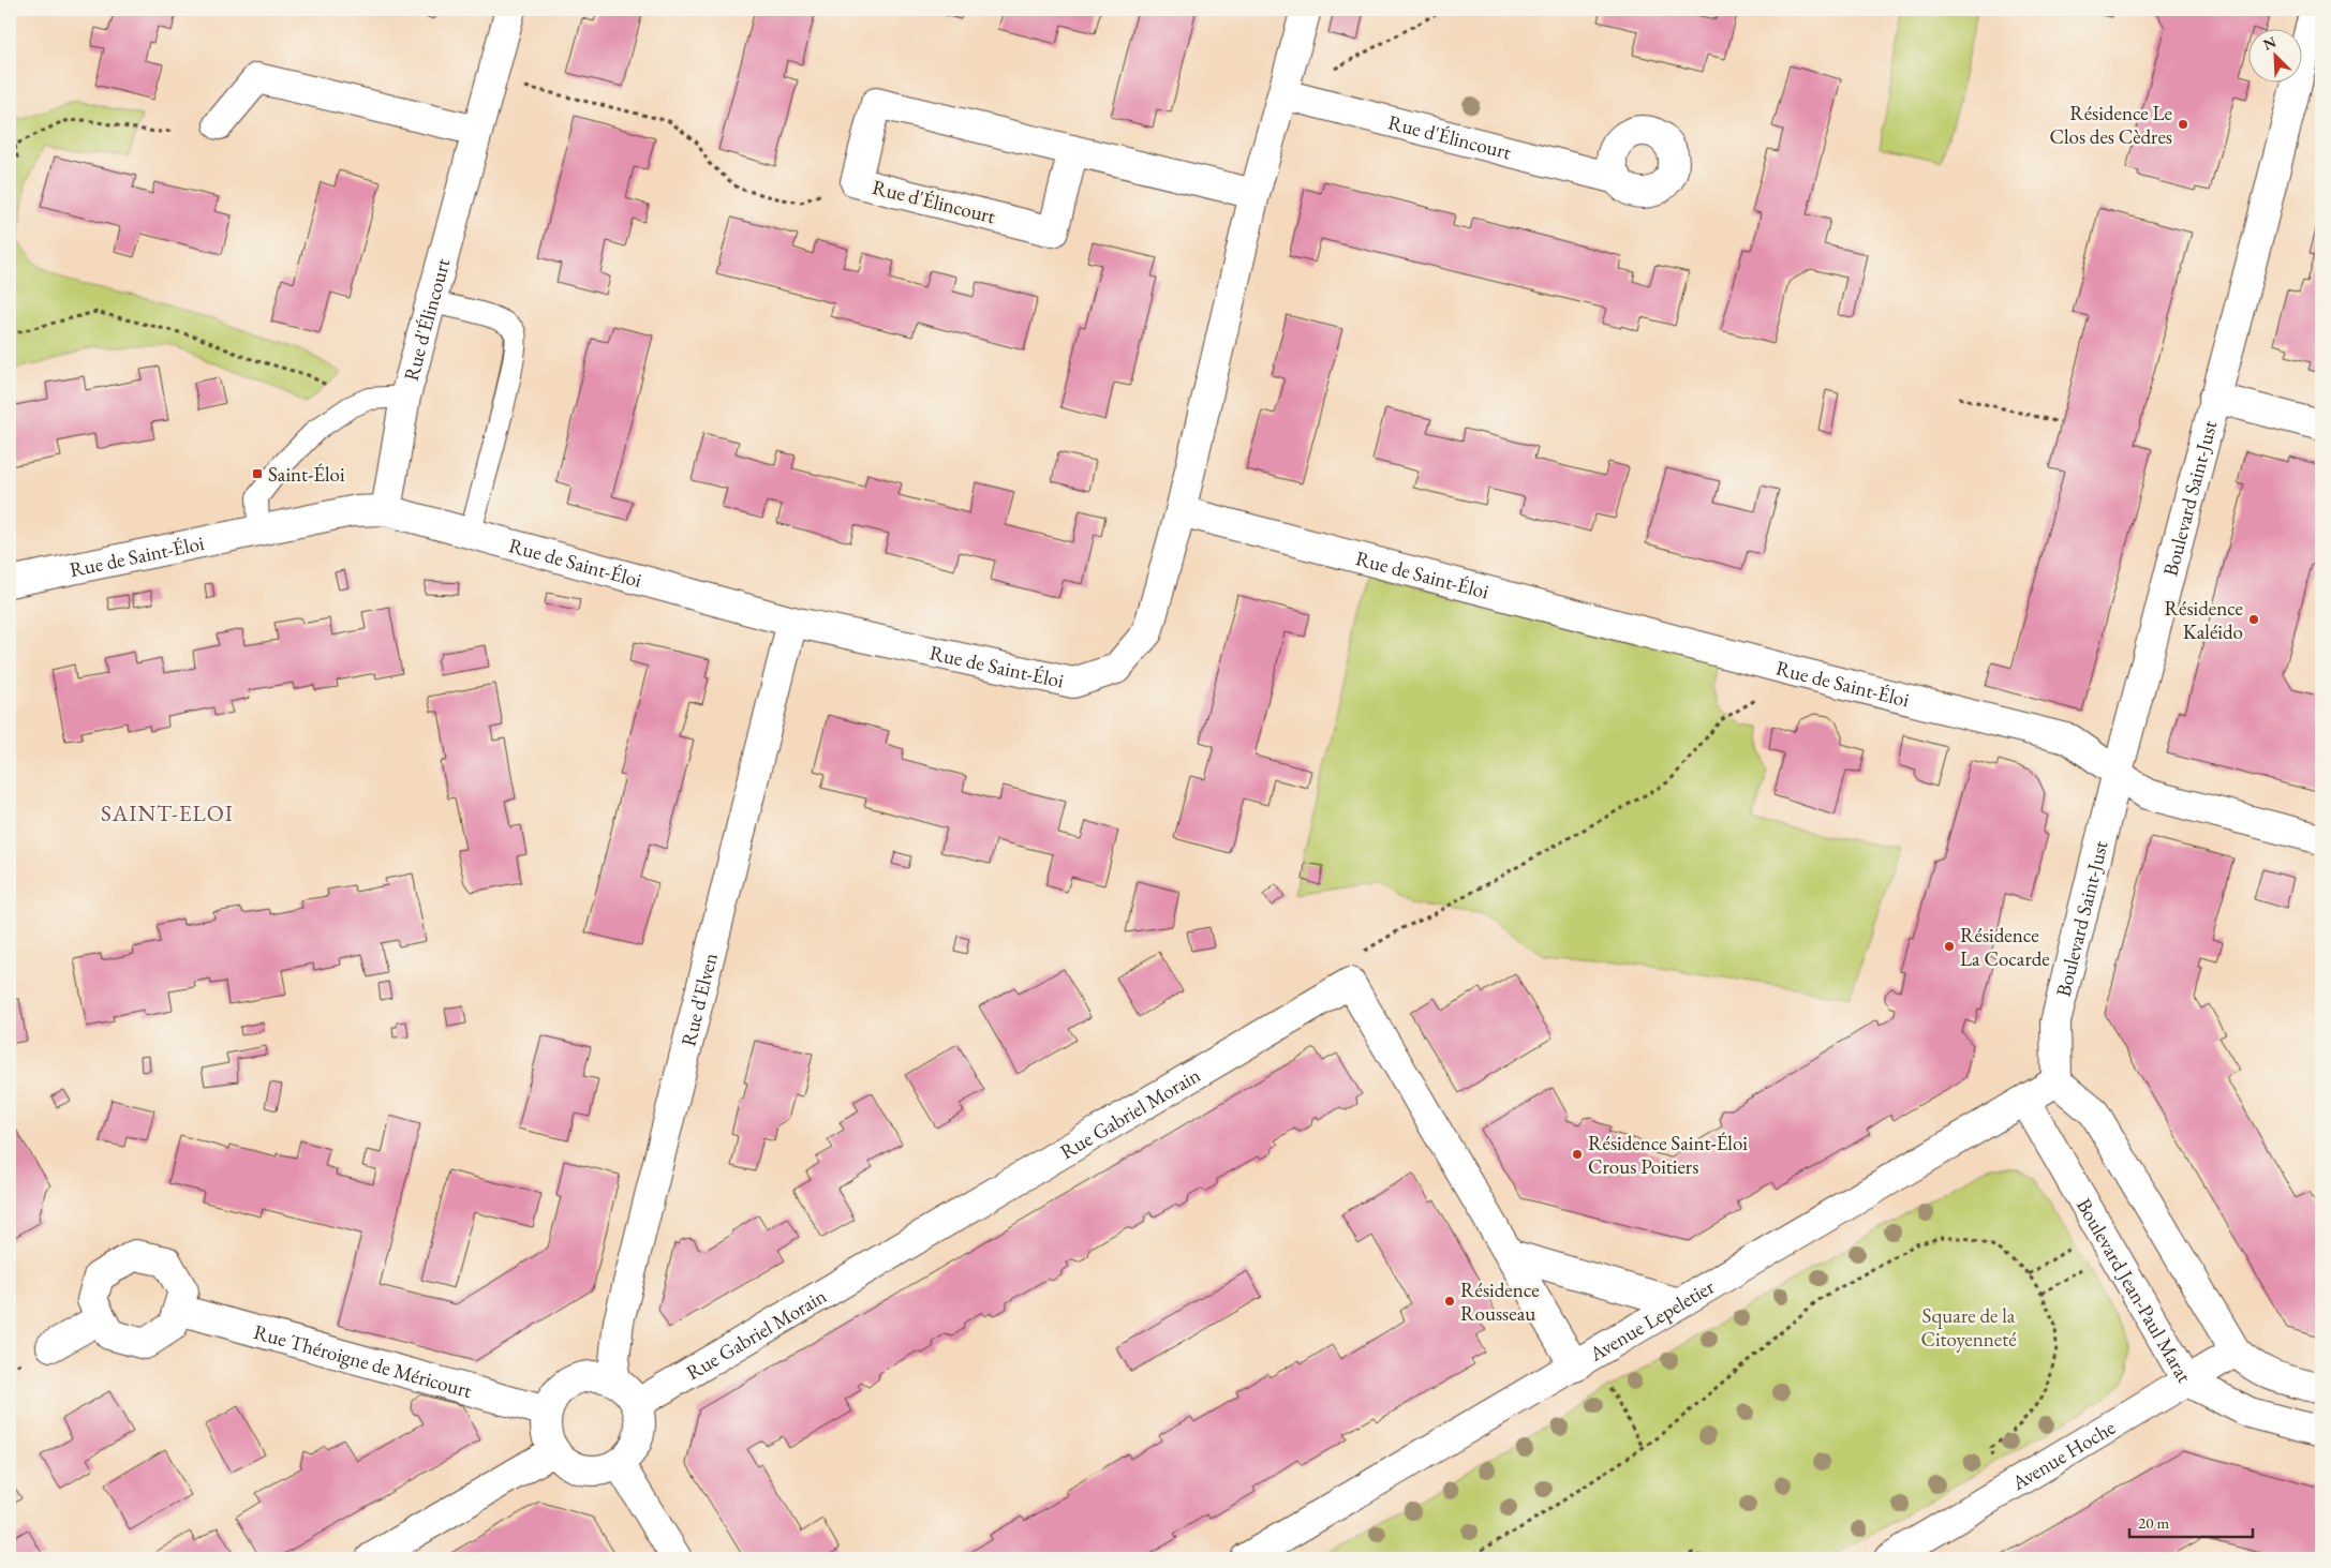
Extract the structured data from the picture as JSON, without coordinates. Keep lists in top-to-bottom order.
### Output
{
  "streets": {
    "street": [
      "Rue d'Élincourt",
      "Boulevard Saint-Just",
      "Rue de Saint-Éloi",
      "Rue d'Elven",
      "Rue Gabriel Morain",
      "Boulevard Jean-Paul Marat",
      "Avenue Lepeletier",
      "Rue Théroigne de Méricourt",
      "Avenue Hoche"
    ]
  },
  "crossings": [
    ["Rue d'Élincourt", "Rue de Saint-Éloi"],
    ["Boulevard Saint-Just", "Rue de Saint-Éloi"],
    ["Boulevard Saint-Just", "Avenue Lepeletier"],
    ["Rue de Saint-Éloi", "Rue d'Elven"],
    ["Rue d'Elven", "Rue Gabriel Morain"],
    ["Rue d'Elven", "Rue Théroigne de Méricourt"],
    ["Rue Gabriel Morain", "Rue Théroigne de Méricourt"],
    ["Boulevard Jean-Paul Marat", "Avenue Lepeletier"],
    ["Boulevard Jean-Paul Marat", "Avenue Hoche"]
  ],
  "districts": ["SAINT-ELOI"],
  "parks": ["Square de la Citoyenneté"],
  "places": {
    "other": [
      "Résidence Le Clos des Cèdres",
      "Résidence Kaléido",
      "Résidence La Cocarde",
      "Résidence Saint-Éloi Crous Poitiers",
      "Résidence Rousseau"
    ],
    "transit": ["Saint-Éloi"]
  },
  "scale_bar": "20 m",
  "north": "top left"
}
